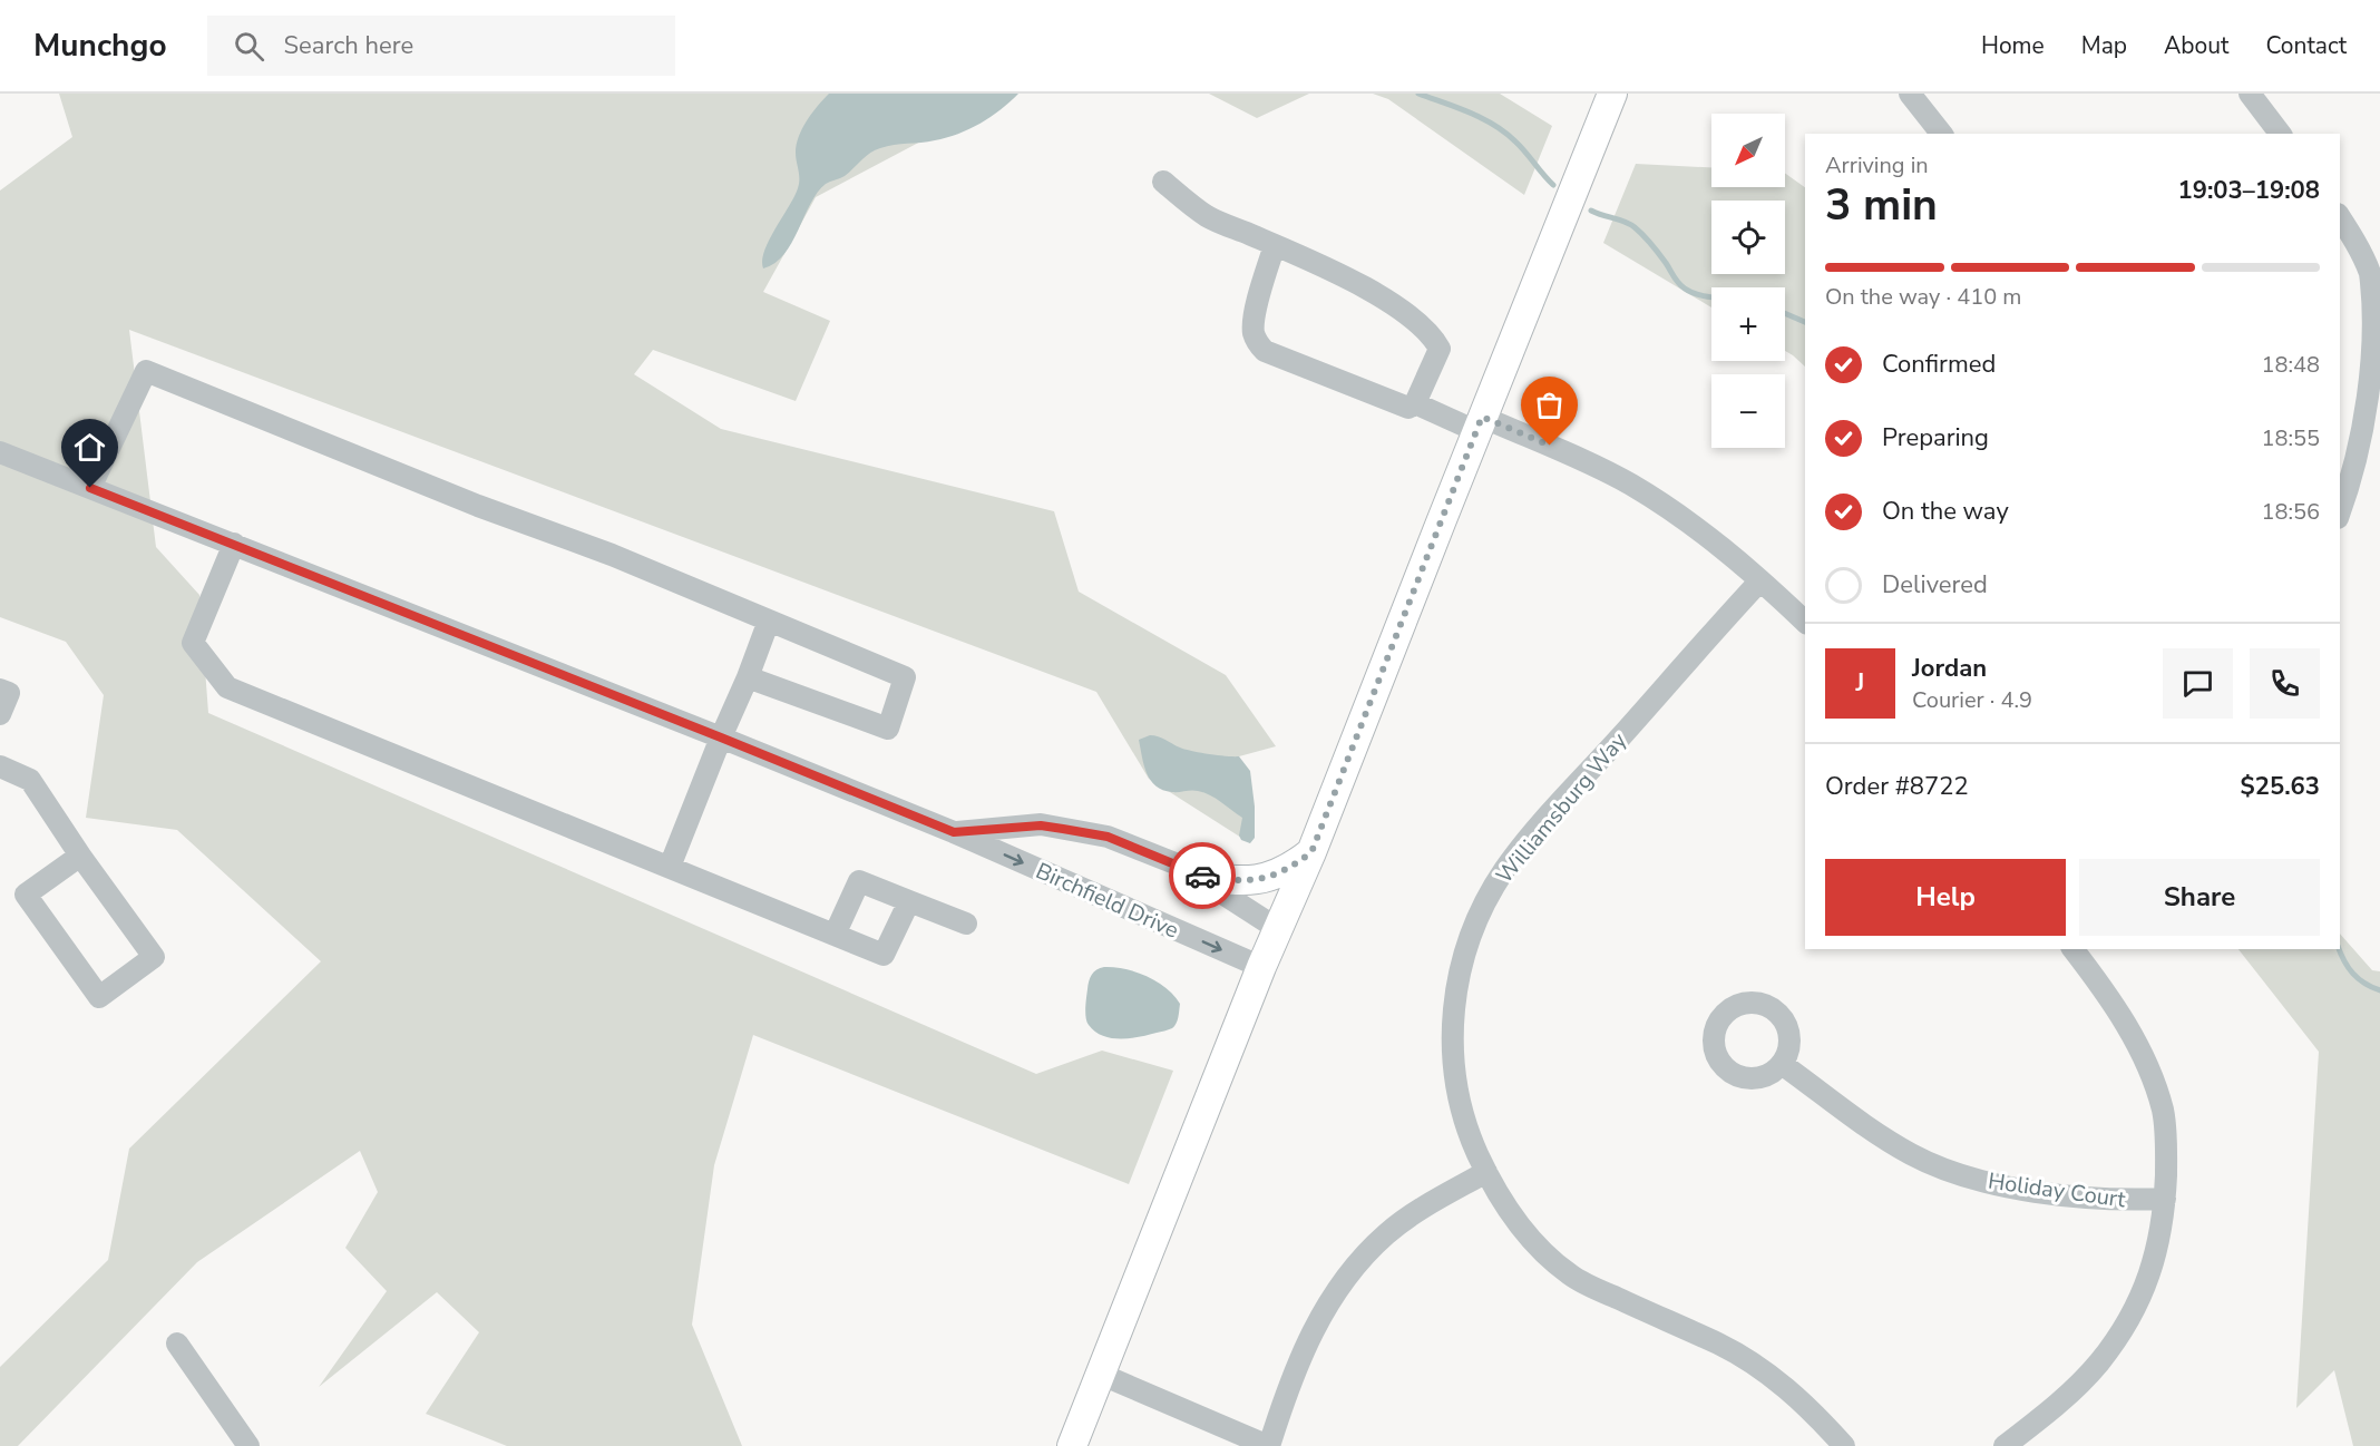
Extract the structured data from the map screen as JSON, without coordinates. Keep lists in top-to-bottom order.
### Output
{
  "streets": {
    "street": ["Williamsburg Way", "Birchfield Drive", "Holiday Court"]
  },
  "north": "bottom left",
  "page": {
    "header": "Munchgo",
    "search": "Search here",
    "nav": [
      "Home",
      "Map",
      "About",
      "Contact"
    ],
    "map_buttons": ["+", "−"],
    "heading": ["3 min", "Arriving in", "19:03–19:08"],
    "panel": [
      "Jordan",
      "Courier · 4.9",
      "Order #8722",
      "$25.63"
    ],
    "bar": "On the way · 410 m",
    "list": [
      ["Confirmed", "18:48"],
      ["Preparing", "18:55"],
      ["On the way", "18:56"],
      "Delivered"
    ],
    "round": "J",
    "buttons": ["Help", "Share"]
  }
}
